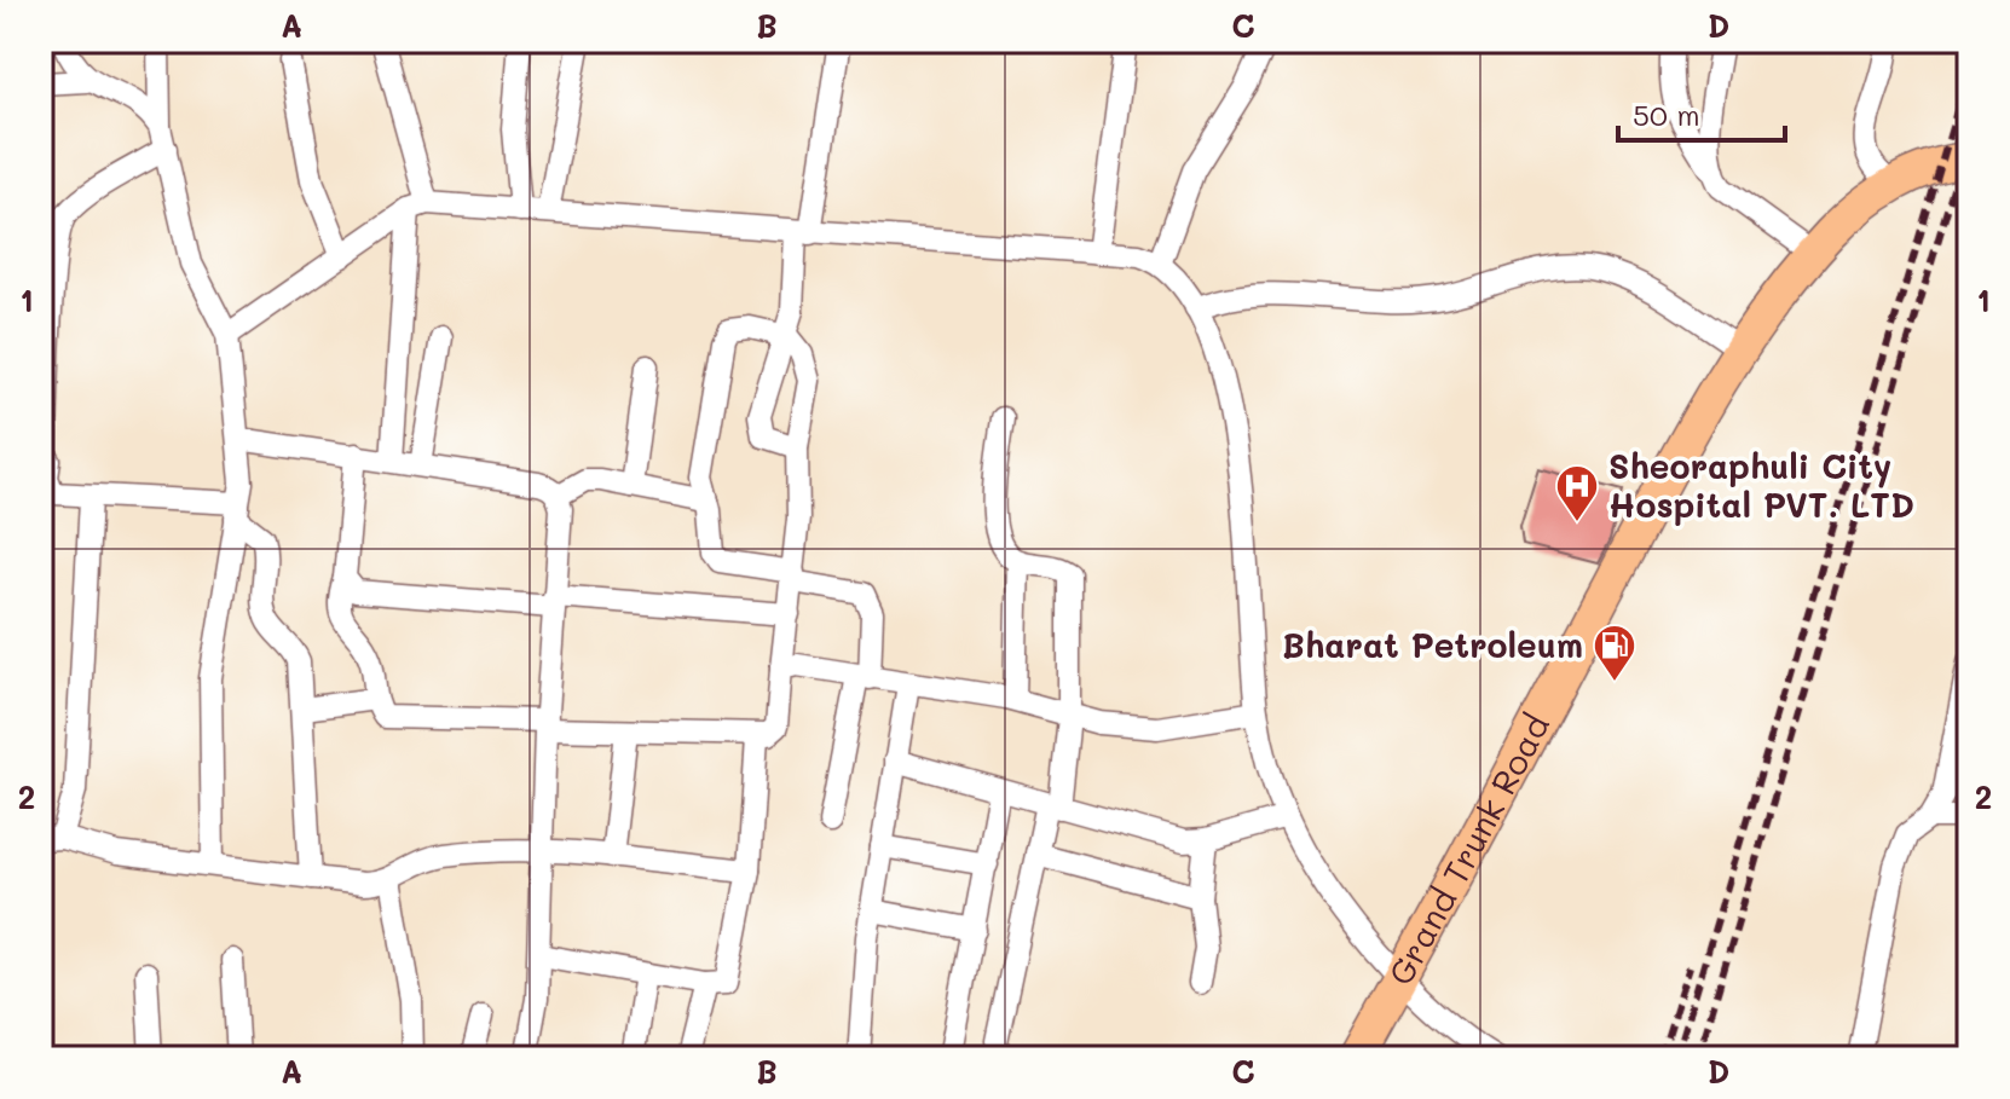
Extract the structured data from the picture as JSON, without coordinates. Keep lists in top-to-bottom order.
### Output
{
  "streets": {
    "main road": ["Grand Trunk Road"]
  },
  "places": {
    "hospital": ["Sheoraphuli City Hospital PVT. LTD"],
    "fuel station": ["Bharat Petroleum"]
  },
  "scale_bar": "50 m",
  "grid": {
    "columns": [
      "A",
      "B",
      "C",
      "D"
    ],
    "rows": ["1", "2"]
  }
}
